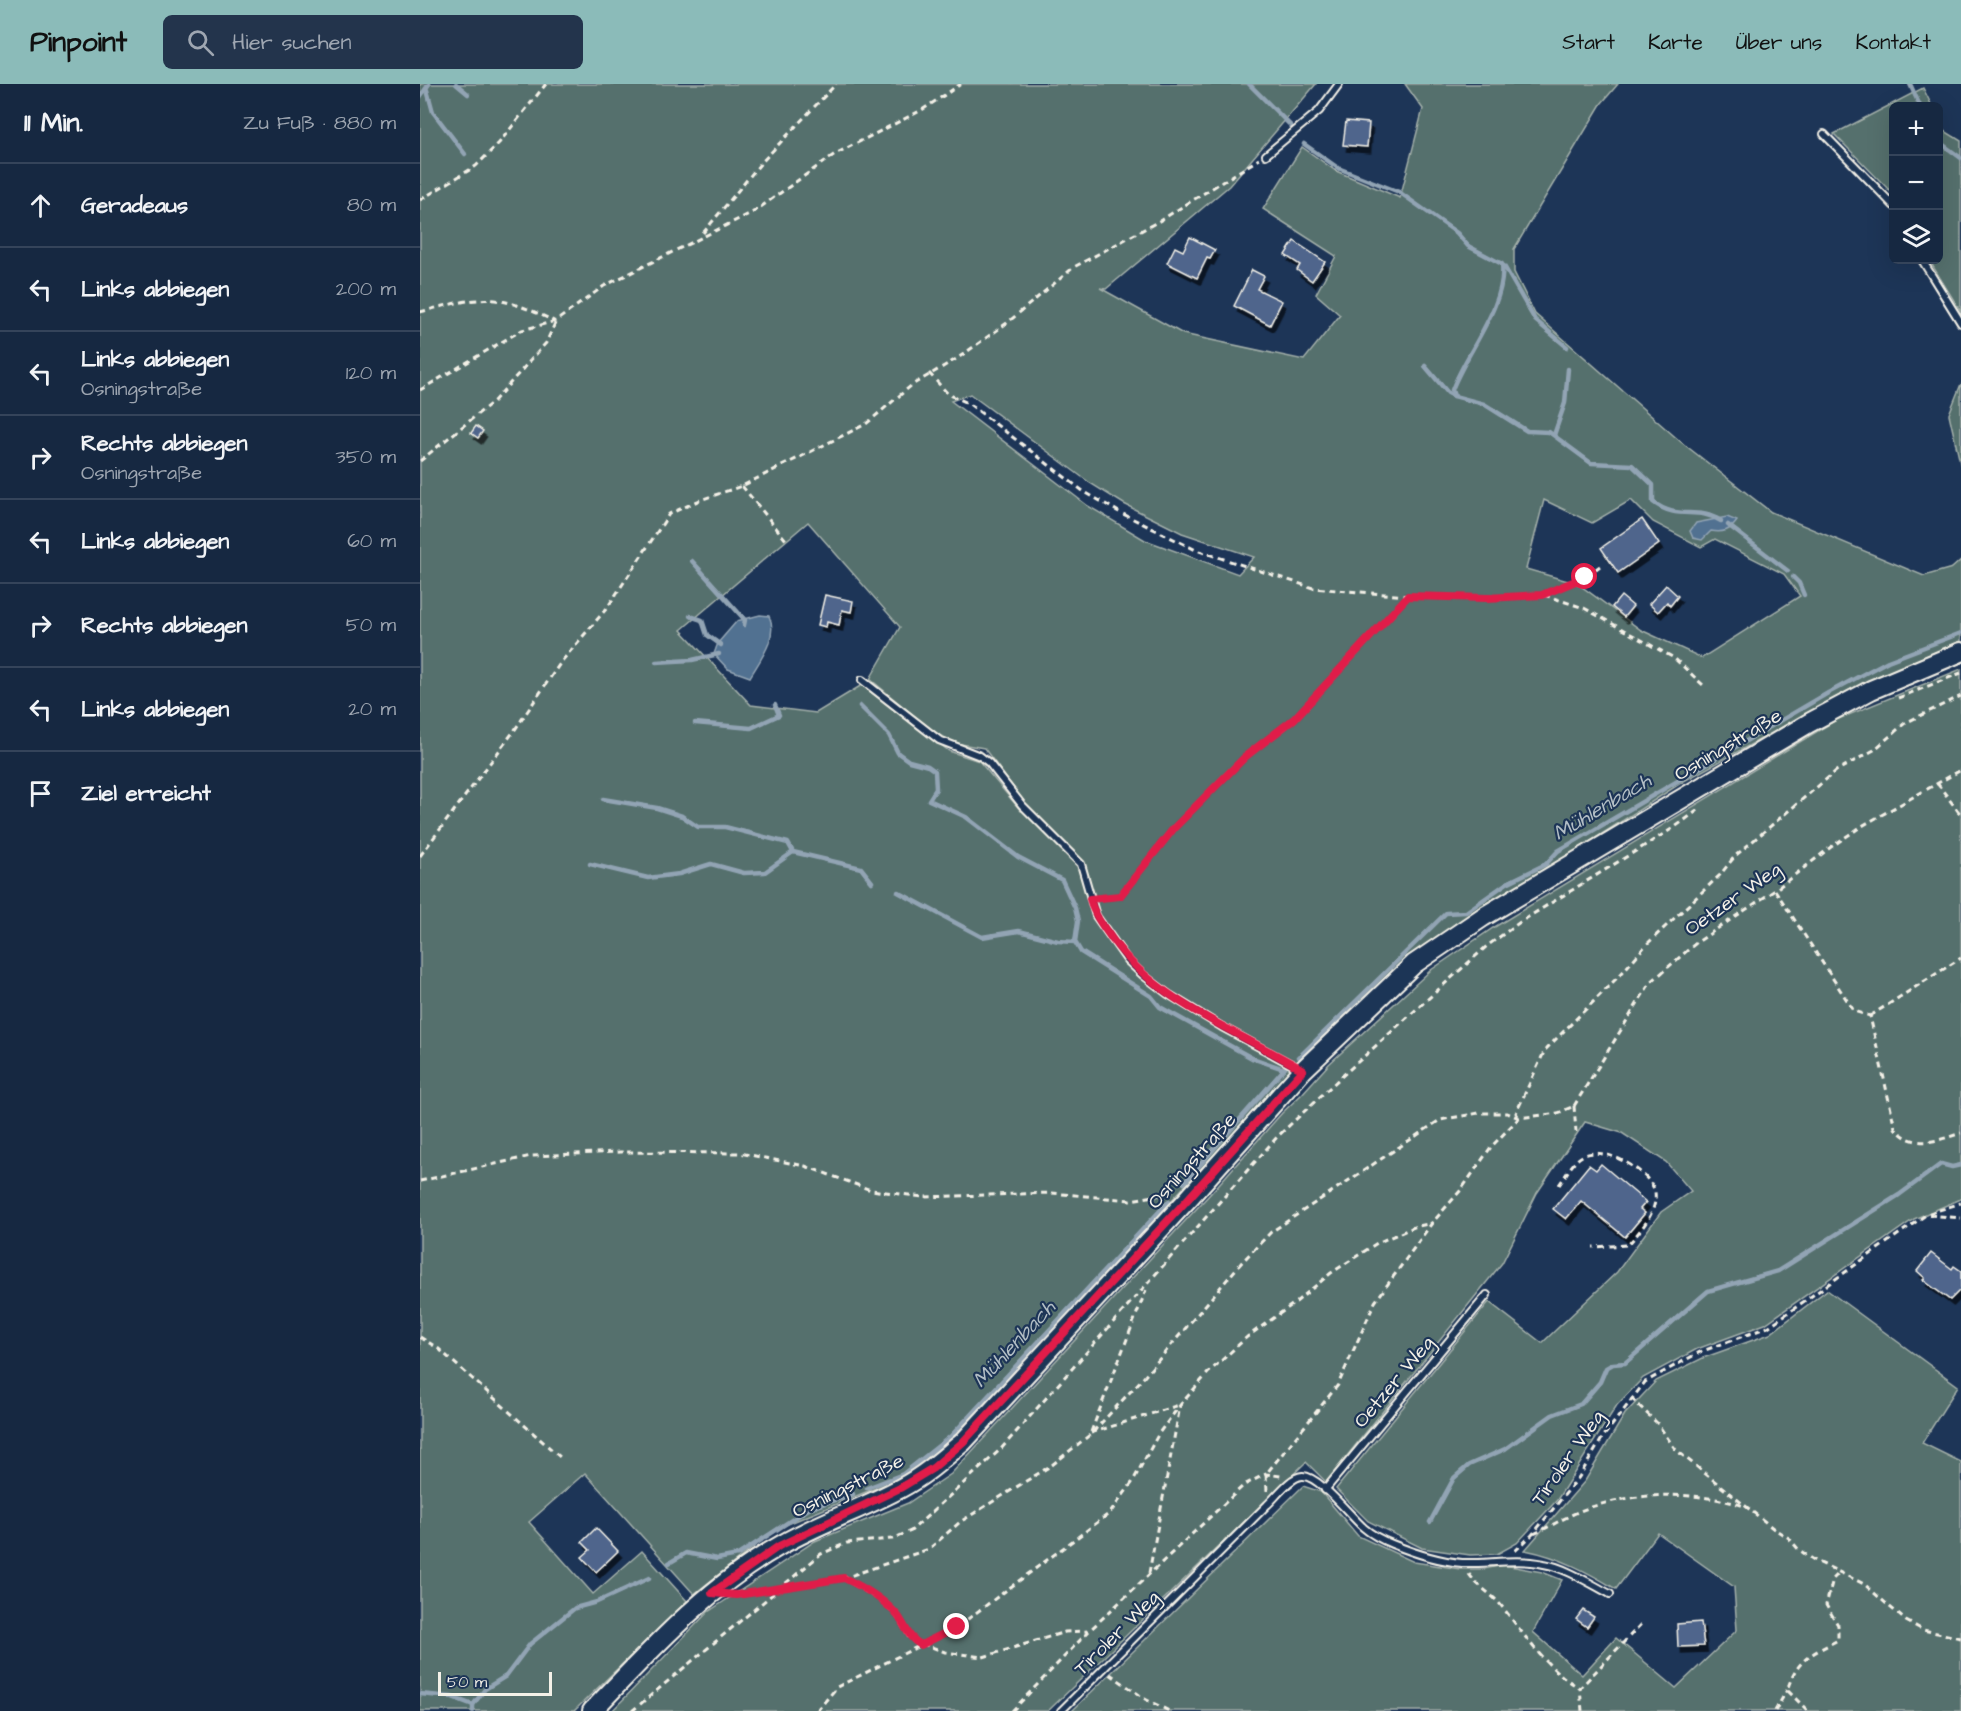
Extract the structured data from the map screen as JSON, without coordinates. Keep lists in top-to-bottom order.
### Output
{
  "streets": {
    "main road": ["Osningstraße"],
    "lane": ["Oetzer Weg", "Tiroler Weg"]
  },
  "crossings": [
    ["Oetzer Weg", "Tiroler Weg"]
  ],
  "water": ["Mühlenbach"],
  "scale_bar": "50 m",
  "page": {
    "header": "Pinpoint",
    "search": "Hier suchen",
    "nav": [
      "Start",
      "Karte",
      "Über uns",
      "Kontakt"
    ],
    "heading": ["11 Min.", "Zu Fuß · 880 m"],
    "map_buttons": ["+", "−"],
    "list": [
      ["Geradeaus", "80 m"],
      ["Links abbiegen", "200 m"],
      ["Links abbiegen", "Osningstraße", "120 m"],
      ["Rechts abbiegen", "Osningstraße", "350 m"],
      ["Links abbiegen", "60 m"],
      ["Rechts abbiegen", "50 m"],
      ["Links abbiegen", "20 m"],
      "Ziel erreicht"
    ],
    "scale": "50 m"
  }
}
